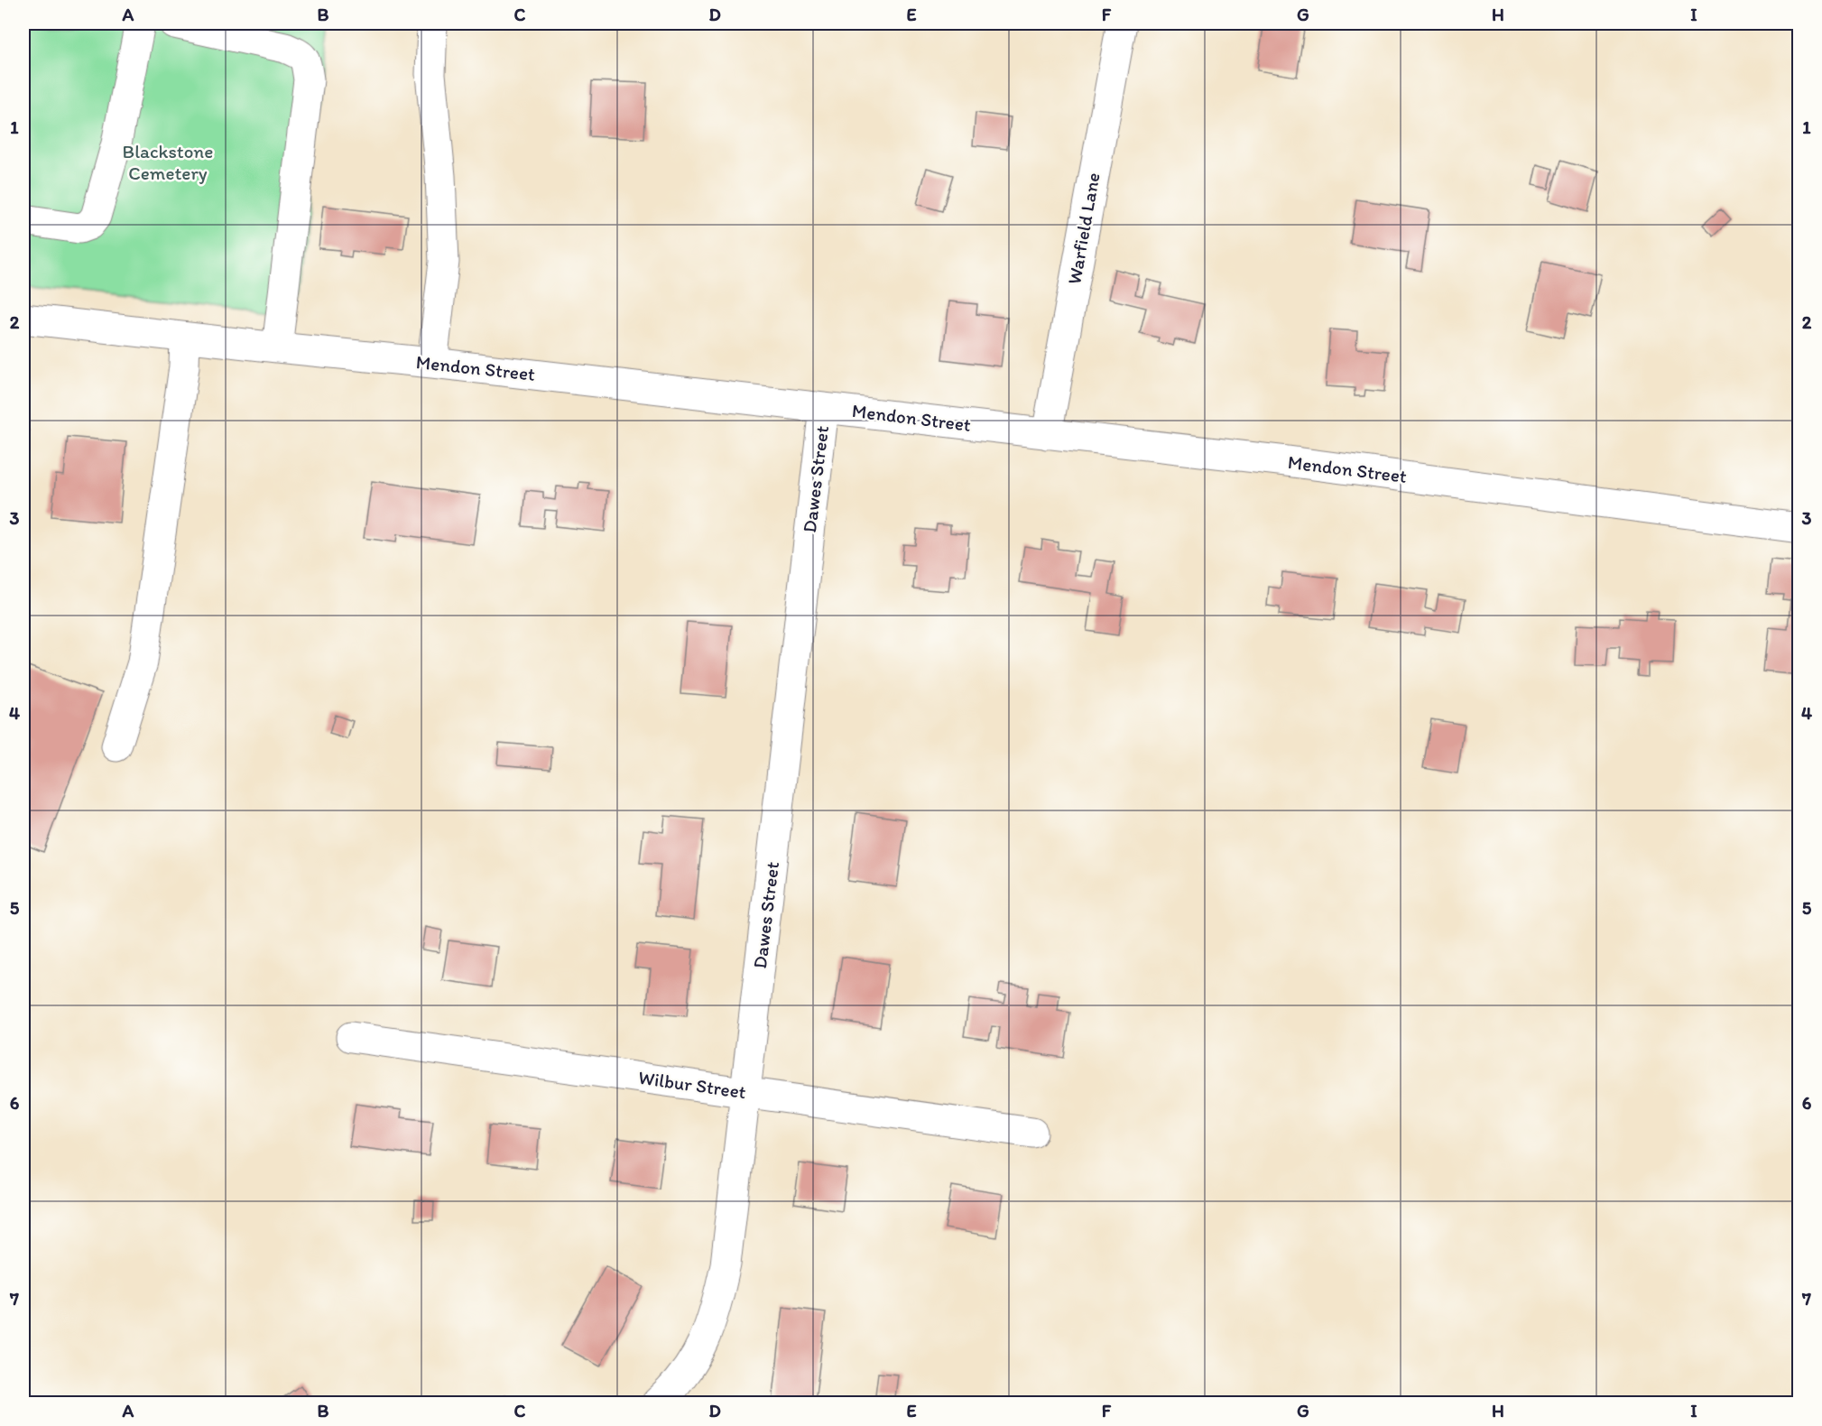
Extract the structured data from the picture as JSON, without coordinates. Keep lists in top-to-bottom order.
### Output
{
  "streets": {
    "street": [
      "Warfield Lane",
      "Mendon Street",
      "Dawes Street",
      "Wilbur Street"
    ]
  },
  "crossings": [
    ["Warfield Lane", "Mendon Street"],
    ["Mendon Street", "Dawes Street"],
    ["Dawes Street", "Wilbur Street"]
  ],
  "parks": ["Blackstone Cemetery"],
  "grid": {
    "columns": [
      "A",
      "B",
      "C",
      "D",
      "E",
      "F",
      "G",
      "H",
      "I"
    ],
    "rows": [
      "1",
      "2",
      "3",
      "4",
      "5",
      "6",
      "7"
    ]
  }
}
